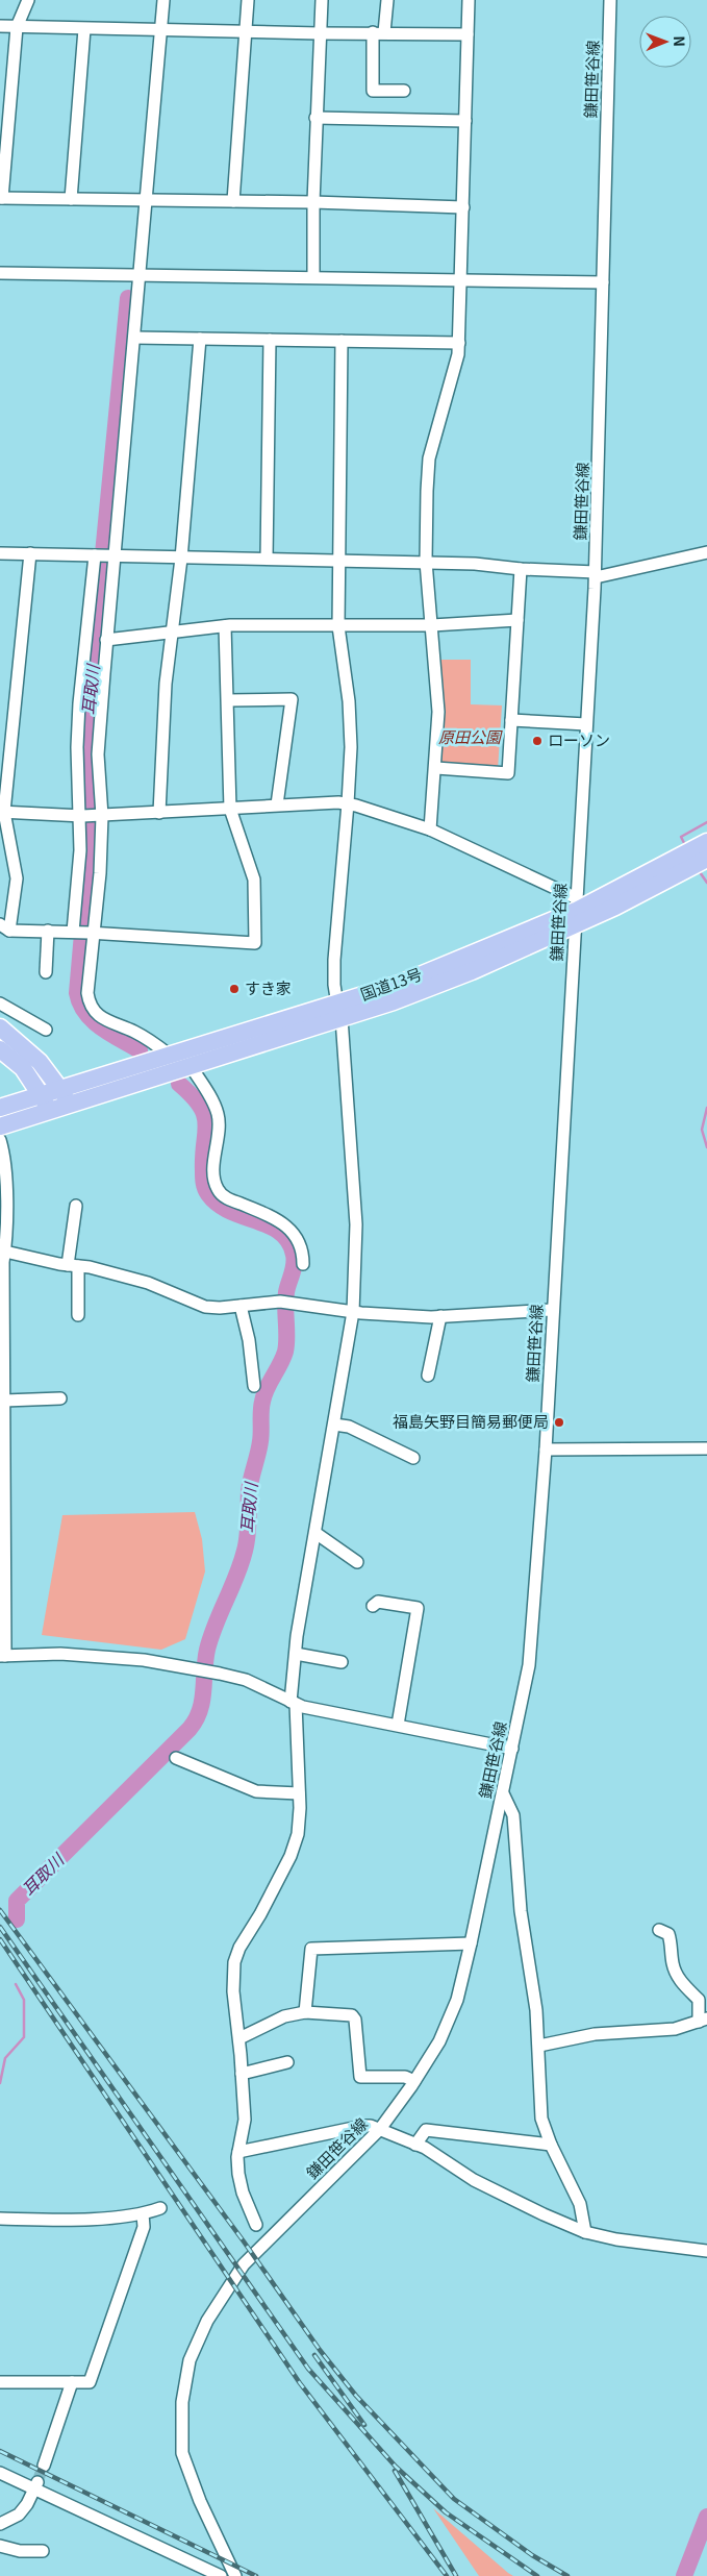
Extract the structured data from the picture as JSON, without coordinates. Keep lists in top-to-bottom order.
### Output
{
  "streets": {
    "highway": ["国道13号"],
    "street": ["鎌田笹谷線"]
  },
  "crossings": [
    ["鎌田笹谷線", "国道13号"]
  ],
  "water": ["耳取川"],
  "parks": ["原田公園"],
  "places": ["ローソン", "すき家", "福島矢野目簡易郵便局"],
  "north": "right"
}
